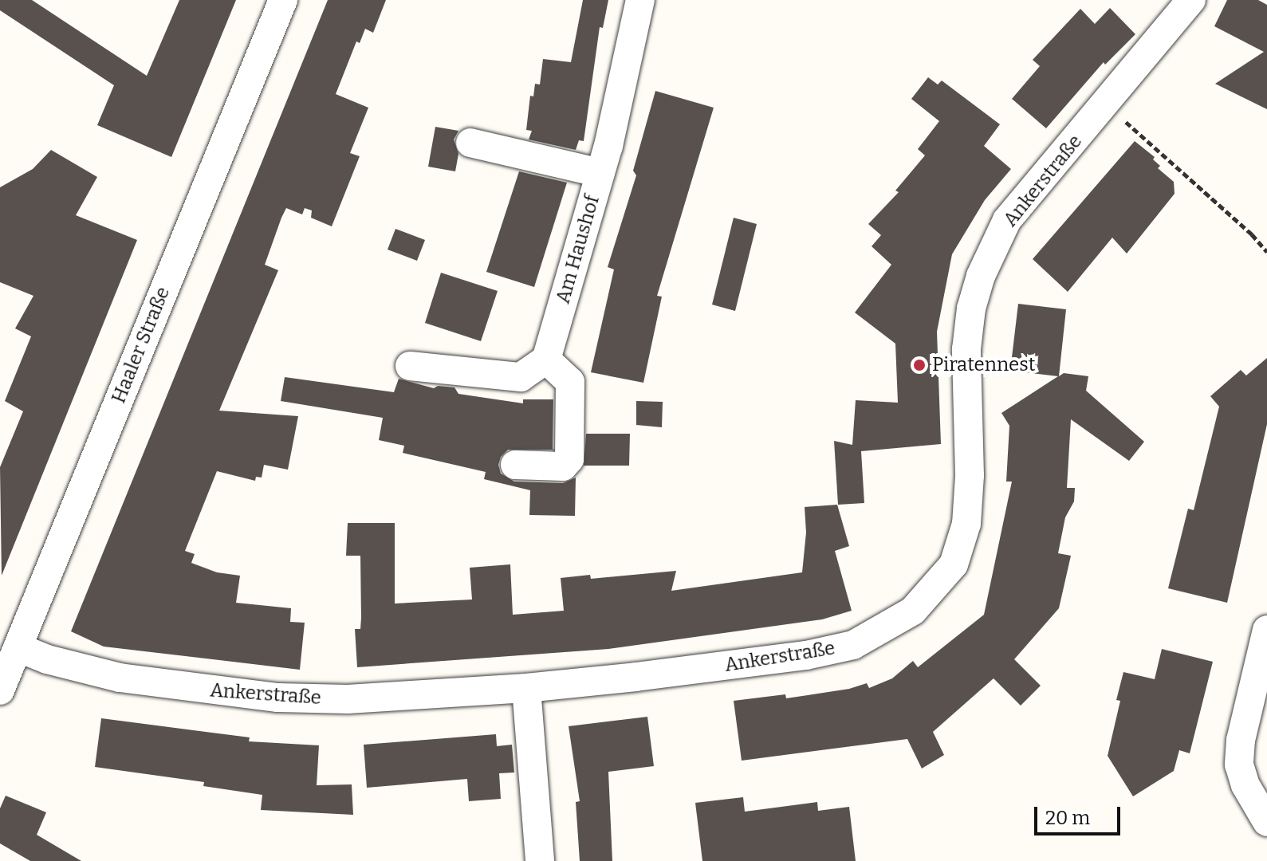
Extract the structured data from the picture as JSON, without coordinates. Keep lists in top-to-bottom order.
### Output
{
  "streets": {
    "street": ["Ankerstraße", "Am Haushof", "Haaler Straße"]
  },
  "crossings": [
    ["Ankerstraße", "Haaler Straße"]
  ],
  "places": ["Piratennest"],
  "scale_bar": "20 m"
}
